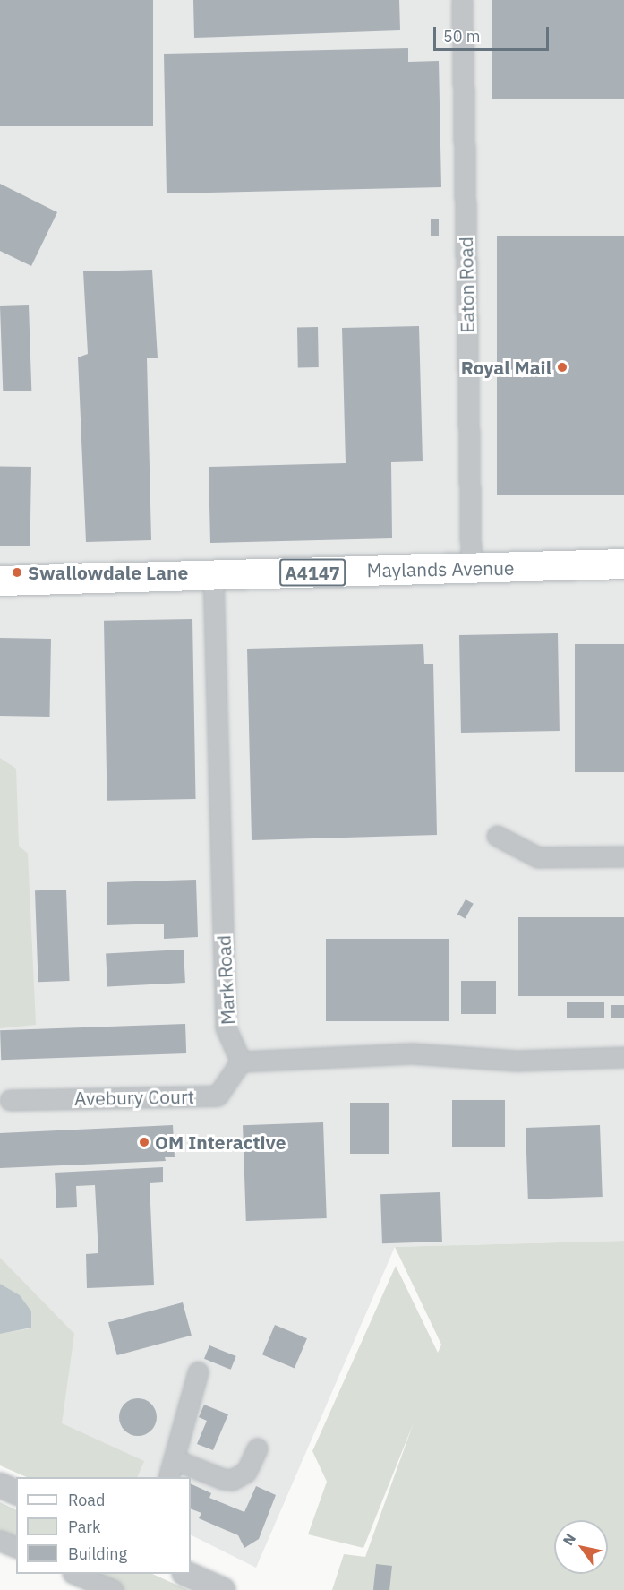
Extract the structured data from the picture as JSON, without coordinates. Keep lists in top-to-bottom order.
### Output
{
  "streets": {
    "main road": ["Maylands Avenue", "A4147"],
    "street": ["Eaton Road", "Mark Road", "Avebury Court"]
  },
  "crossings": [
    ["Eaton Road", "Maylands Avenue"],
    ["Maylands Avenue", "Mark Road"],
    ["Mark Road", "Avebury Court"]
  ],
  "places": ["Royal Mail", "Swallowdale Lane", "OM Interactive"],
  "legend": ["Road", "Park", "Building"],
  "scale_bar": "50 m",
  "north": "top left"
}
